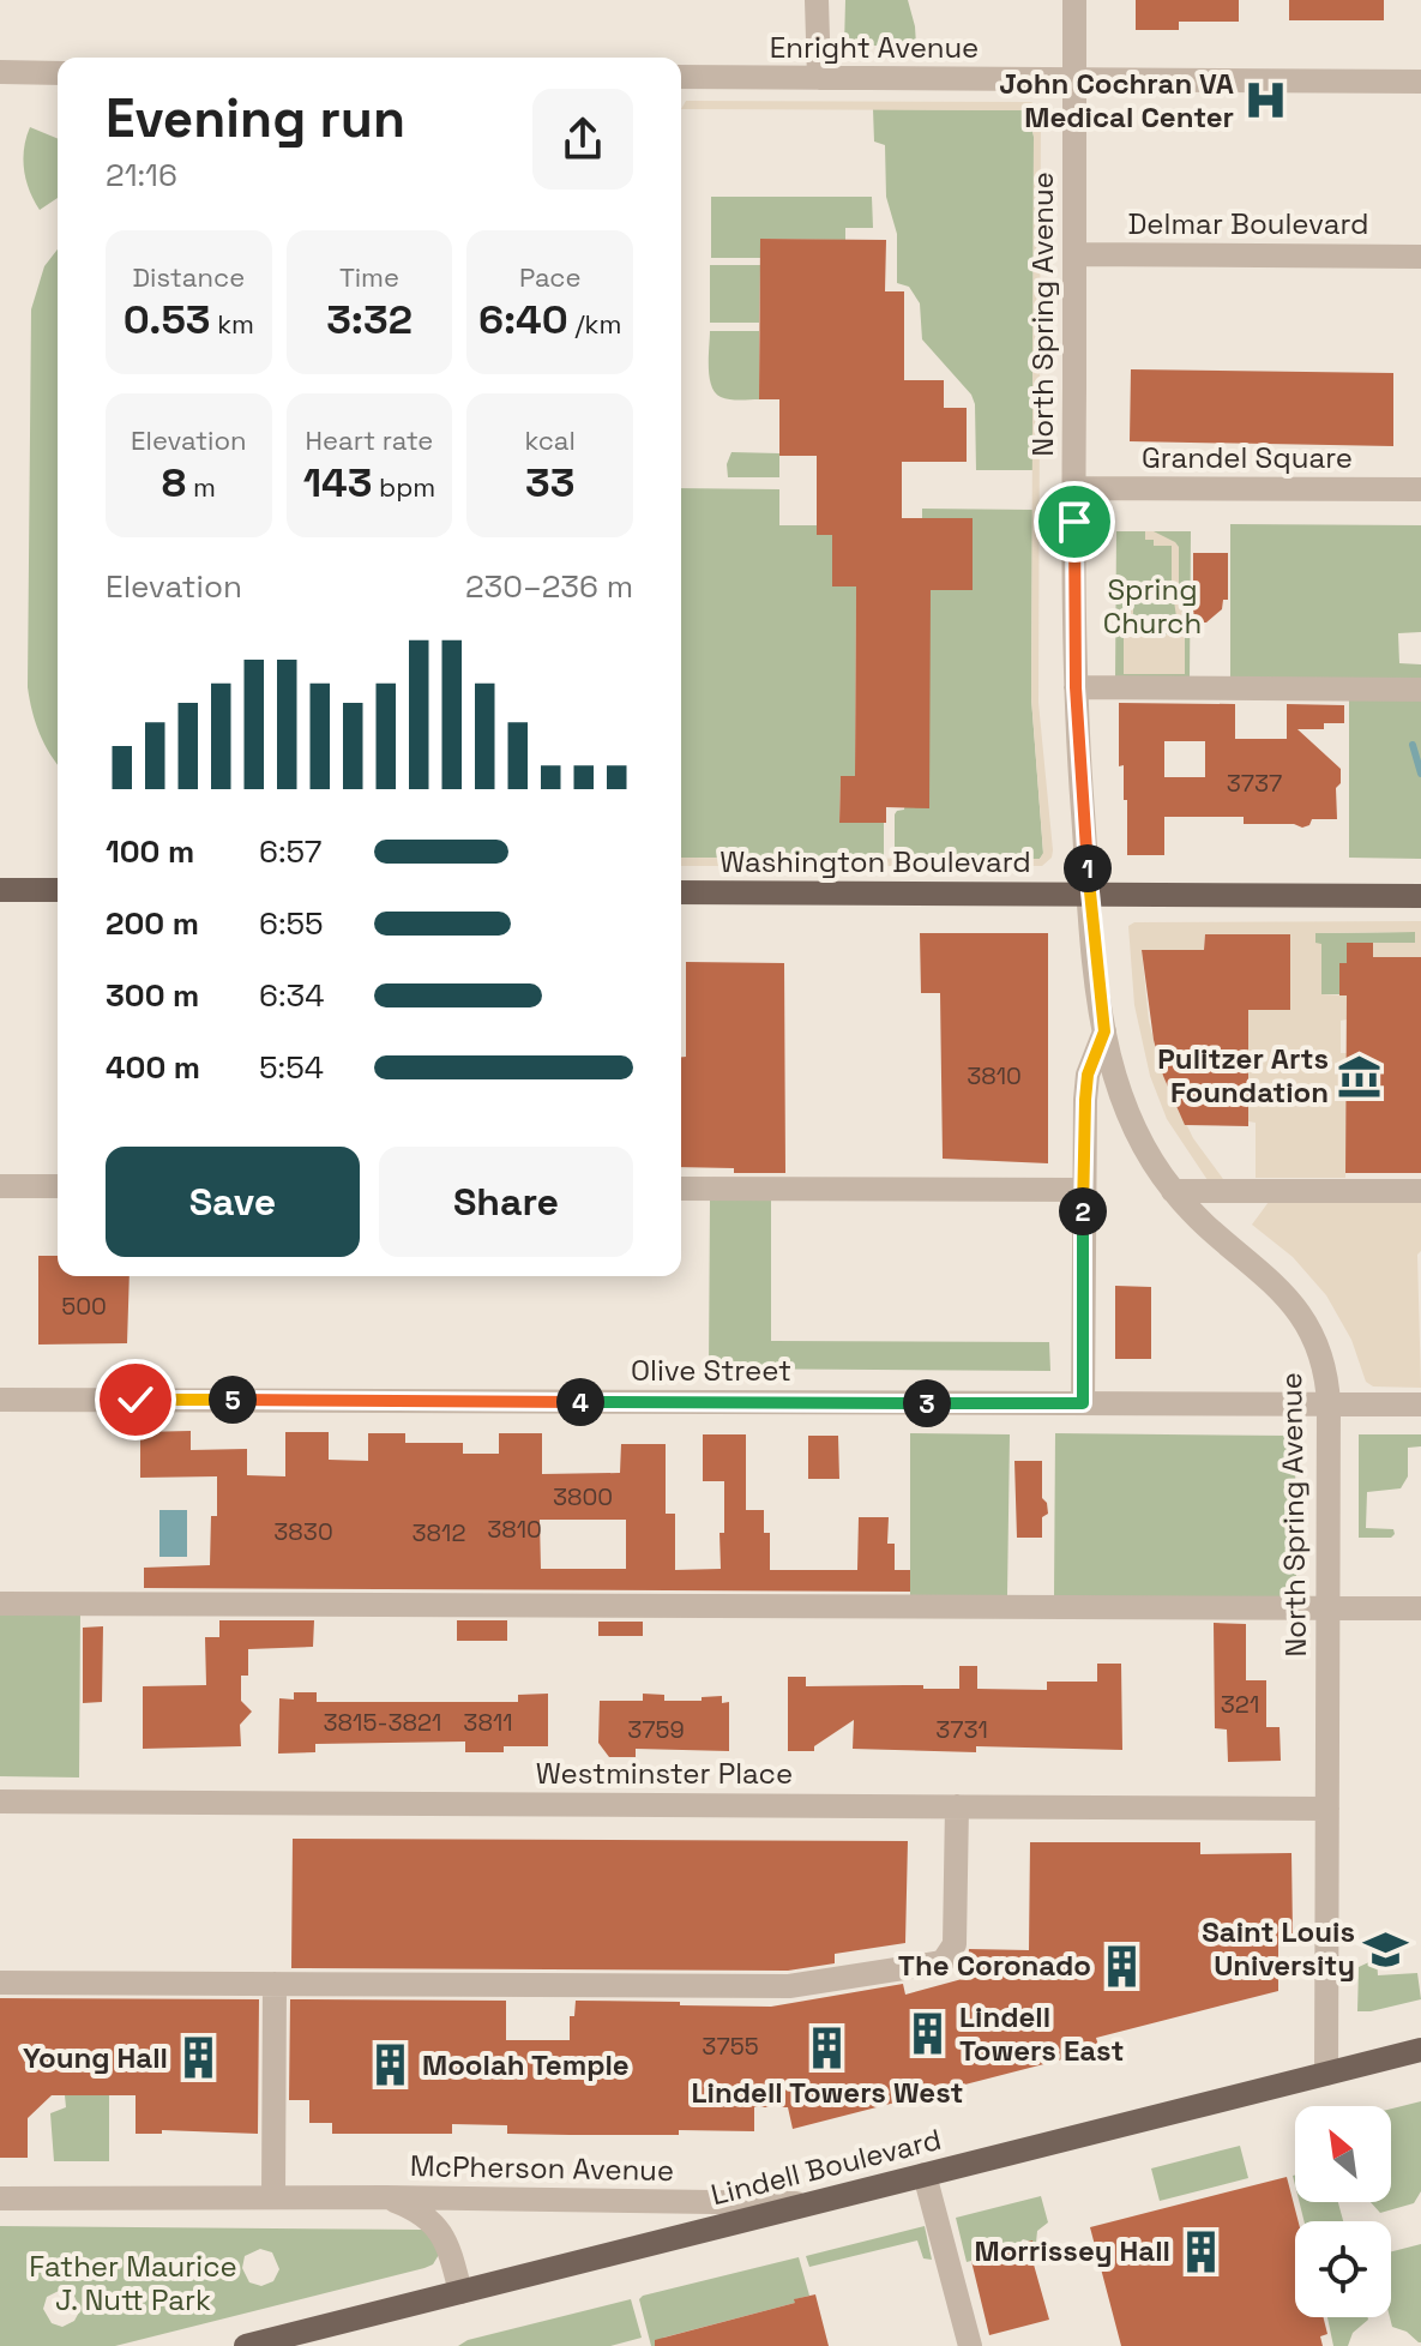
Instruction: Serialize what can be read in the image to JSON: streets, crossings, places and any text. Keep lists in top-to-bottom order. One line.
{"streets":{"main road":["Washington Boulevard","Lindell Boulevard"],"street":["Enright Avenue","Delmar Boulevard","North Spring Avenue","Grandel Square","Olive Street","Westminster Place","McPherson Avenue"]},"crossings":[["Enright Avenue","North Spring Avenue"],["Delmar Boulevard","North Spring Avenue"],["North Spring Avenue","Grandel Square"],["North Spring Avenue","Washington Boulevard"],["North Spring Avenue","Olive Street"],["North Spring Avenue","Westminster Place"],["North Spring Avenue","Lindell Boulevard"],["Lindell Boulevard","McPherson Avenue"]],"parks":["Spring Church","Father Maurice J. Nutt Park"],"places":{"hospital":["John Cochran VA Medical Center"],"museum":["Pulitzer Arts Foundation"],"school or university":["Saint Louis University"],"building":["The Coronado","Lindell Towers East","Lindell Towers West","Young Hall","Moolah Temple","Morrissey Hall"]},"house_numbers":["3737","3810","500","3800","3810","3830","3812","321","3815-3821","3811","3759","3731","3755"],"north":"top left","page":{"heading":["Evening run","21:16"],"stats":[["Distance","0.53 km"],["Time","3:32"],["Pace","6:40 /km"],["Elevation","8 m"],["Heart rate","143 bpm"],["kcal","33"]],"chart":["Elevation","230–236 m"],"list":[{"name":"100 m","note":"6:57"},{"name":"200 m","note":"6:55"},{"name":"300 m","note":"6:34"},{"name":"400 m","note":"5:54"}],"pins":["1","2","5","4","3"],"buttons":["Save","Share"]}}
